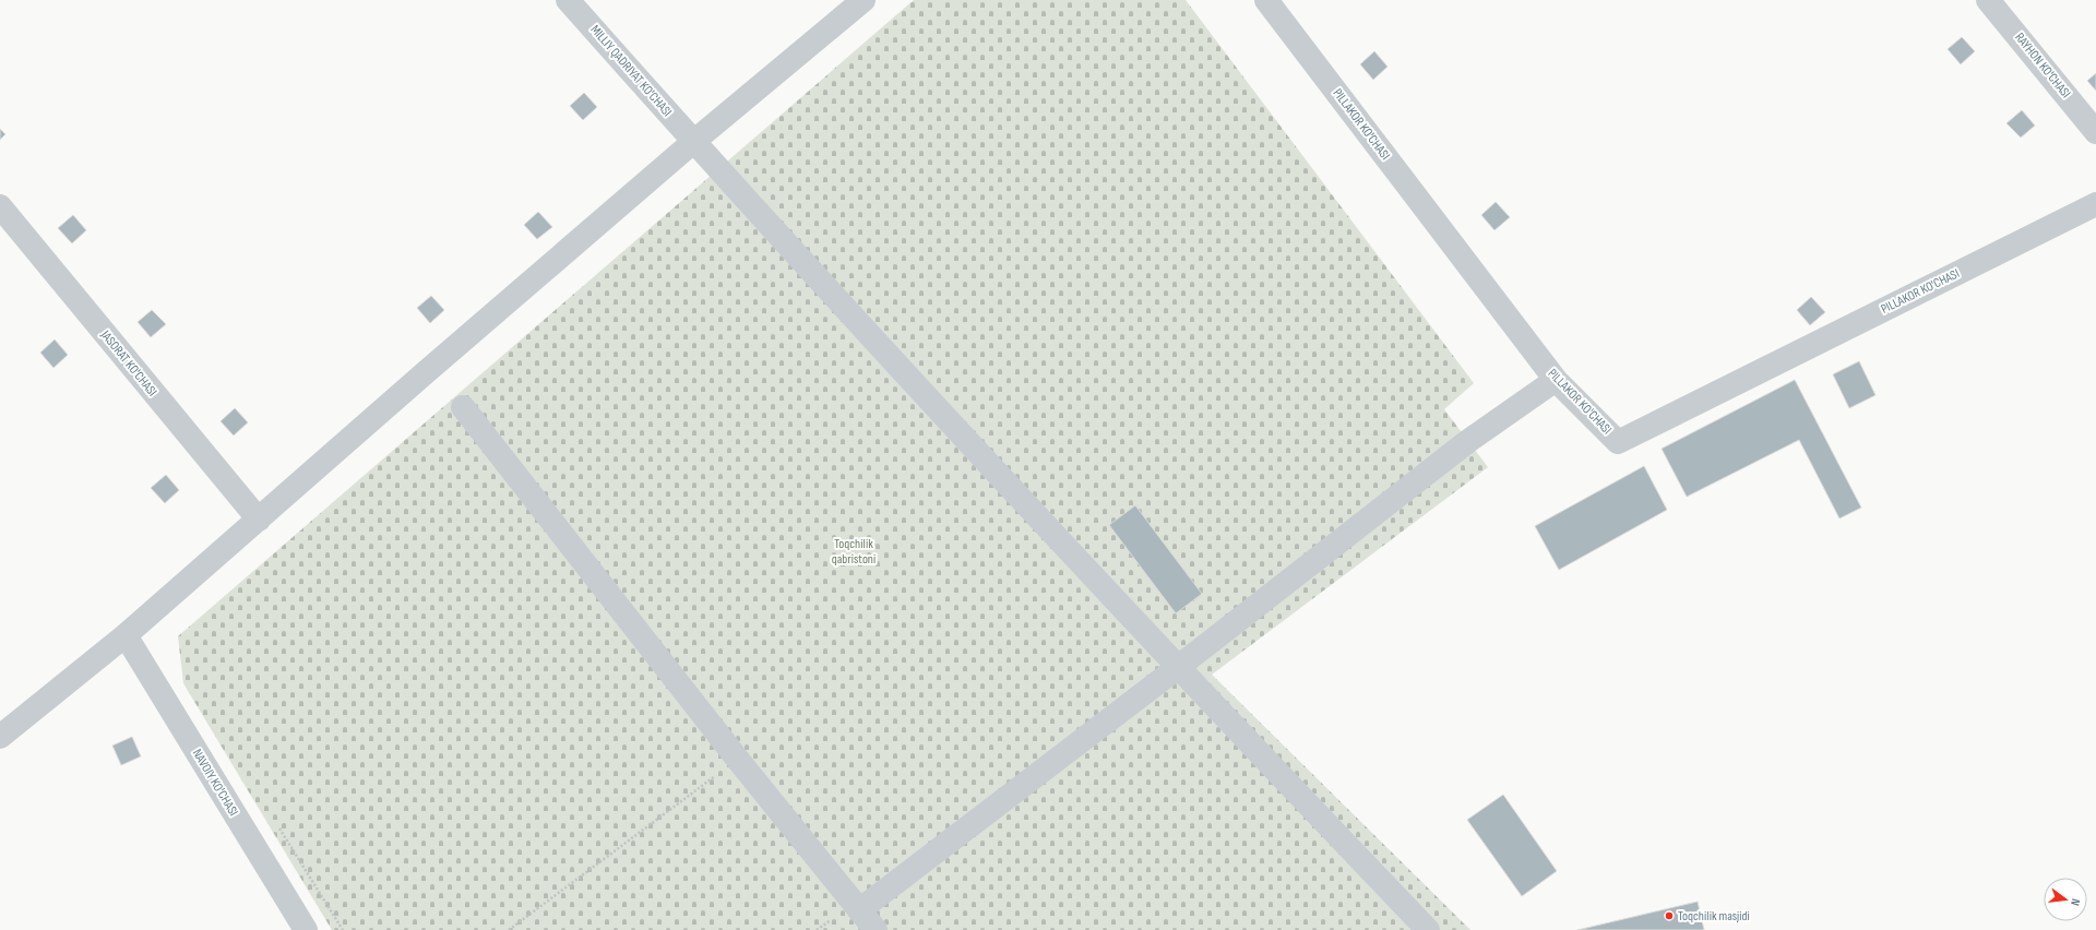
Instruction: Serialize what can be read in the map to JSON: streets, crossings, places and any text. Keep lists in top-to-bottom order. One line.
{"streets":{"street":["RAYHON KO'CHASI","MILLIY QADRIYAT KO'CHASI","PILLAKOR KO'CHASI","JASORAT KO'CHASI","NAVOIY KO'CHASI"]},"parks":["Toqchilik qabristoni"],"places":["Toqchilik masjidi"],"north":"right"}
